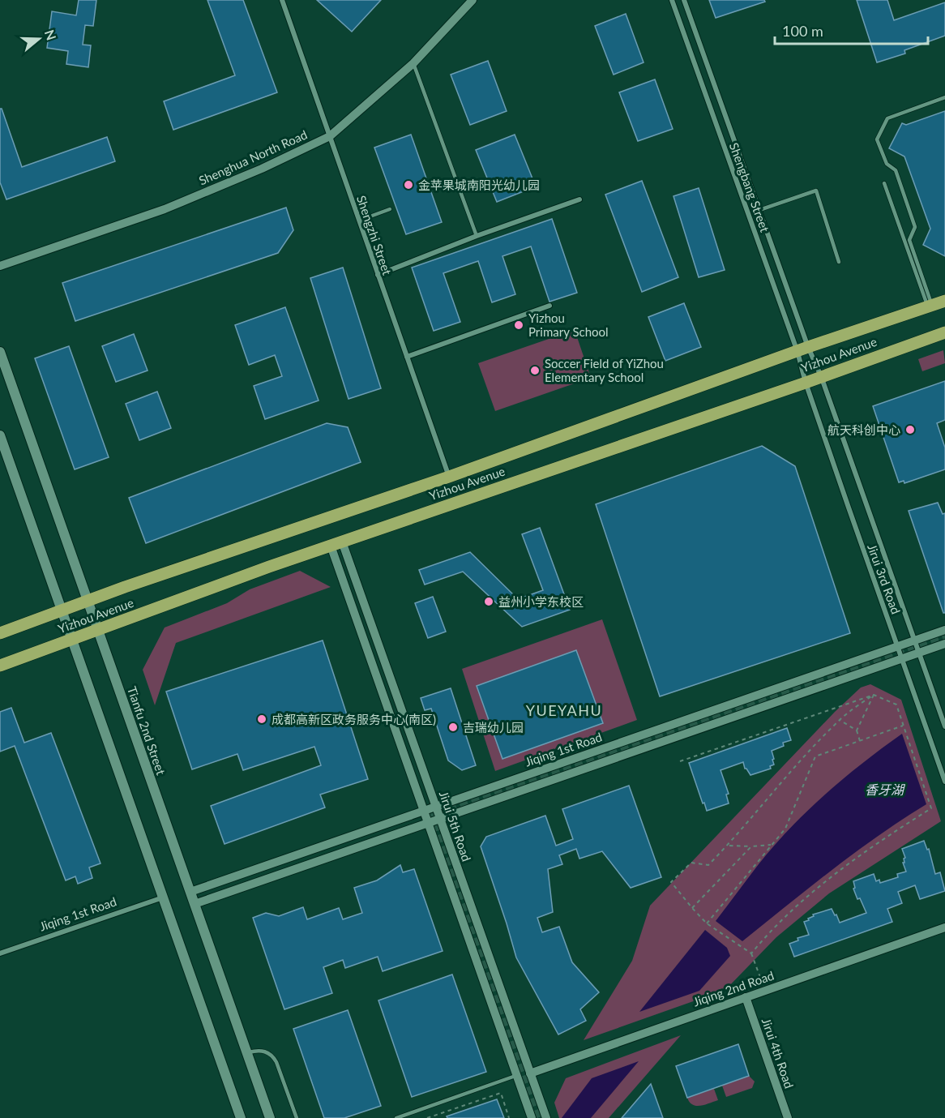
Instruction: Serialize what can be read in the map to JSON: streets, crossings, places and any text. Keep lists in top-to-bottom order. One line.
{"streets":{"main road":["Yizhou Avenue","Tianfu 2nd Street"],"street":["Shenghua North Road","Shengbang Street","Shengzhi Street","Jirui 3rd Road","Jiqing 1st Road","Jirui 5th Road","Jiqing 2nd Road","Jirui 4th Road"]},"crossings":[["Shenghua North Road","Shengzhi Street"],["Shengbang Street","Yizhou Avenue"],["Shengbang Street","Jirui 3rd Road"],["Shengzhi Street","Yizhou Avenue"],["Yizhou Avenue","Jirui 3rd Road"],["Yizhou Avenue","Tianfu 2nd Street"],["Yizhou Avenue","Jirui 5th Road"],["Jirui 3rd Road","Jiqing 1st Road"],["Tianfu 2nd Street","Jiqing 1st Road"],["Jiqing 1st Road","Jirui 5th Road"],["Jirui 5th Road","Jiqing 2nd Road"],["Jiqing 2nd Road","Jirui 4th Road"]],"districts":["YUEYAHU"],"water":["香牙湖"],"places":["金苹果城南阳光幼儿园","Yizhou Primary School","Soccer Field of YiZhou Elementary School","航天科创中心","益州小学东校区","成都高新区政务服务中心(南区)","吉瑞幼儿园"],"scale_bar":"100 m","north":"right"}
